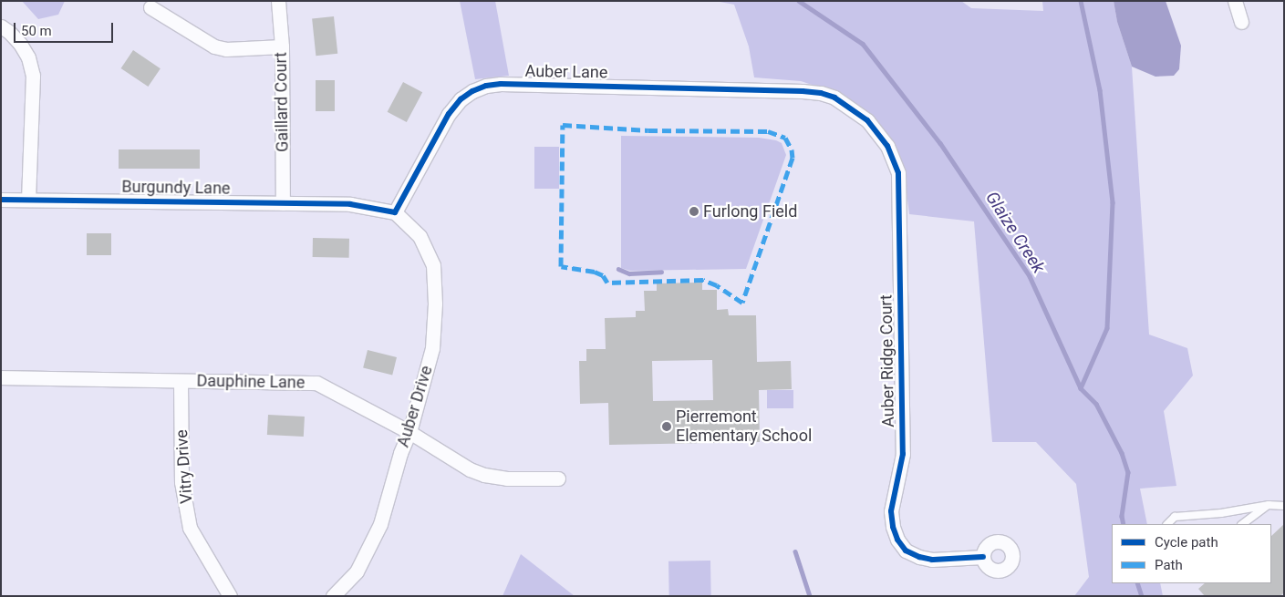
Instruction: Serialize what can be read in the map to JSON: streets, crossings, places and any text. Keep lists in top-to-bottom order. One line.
{"streets":{"street":["Auber Lane","Gaillard Court","Burgundy Lane","Auber Ridge Court","Dauphine Lane","Auber Drive","Vitry Drive"]},"crossings":[["Auber Lane","Burgundy Lane"],["Auber Lane","Auber Ridge Court"],["Auber Lane","Auber Drive"],["Gaillard Court","Burgundy Lane"],["Burgundy Lane","Auber Drive"],["Dauphine Lane","Auber Drive"],["Dauphine Lane","Vitry Drive"]],"water":["Glaize Creek"],"places":["Furlong Field","Pierremont Elementary School"],"legend":["Cycle path","Path"],"scale_bar":"50 m"}
